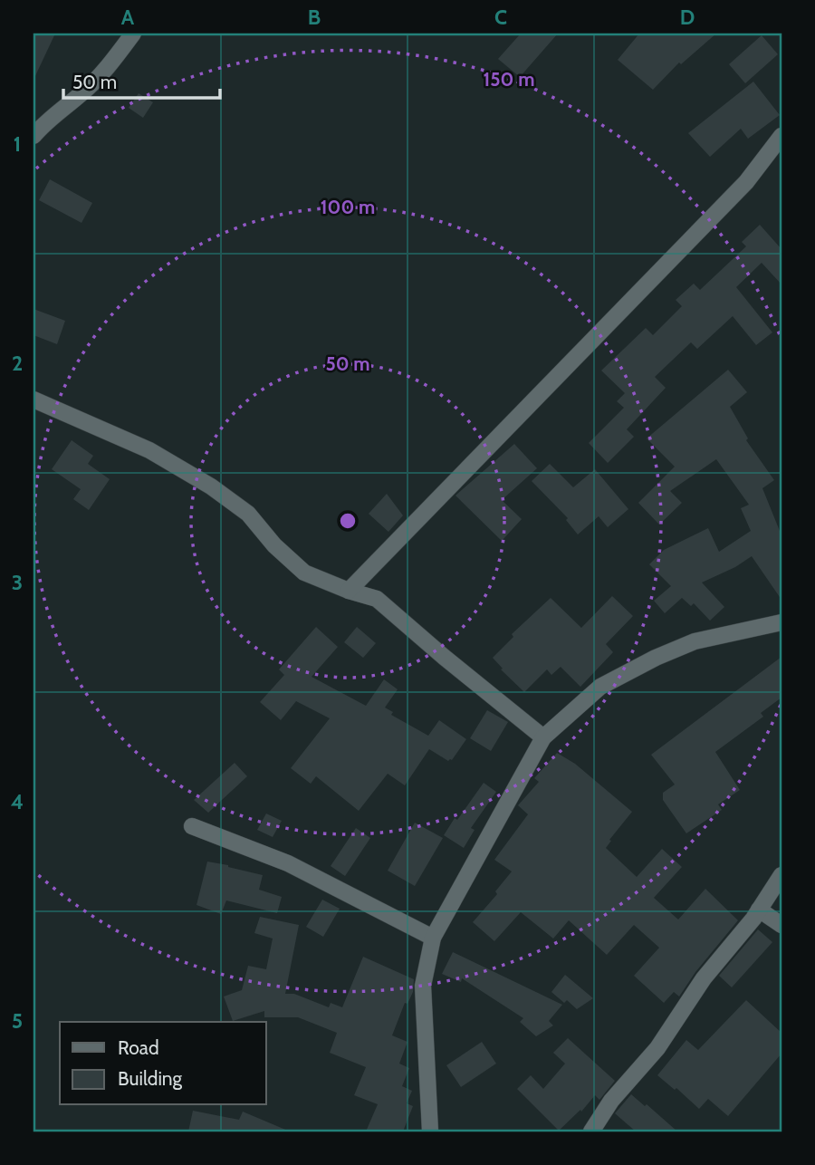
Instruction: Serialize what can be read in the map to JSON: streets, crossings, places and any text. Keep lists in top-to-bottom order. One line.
{"legend":["Road","Building"],"scale_bar":"50 m","grid":{"columns":["A","B","C","D"],"rows":["1","2","3","4","5"]},"rings":["150 m","100 m","50 m"]}
